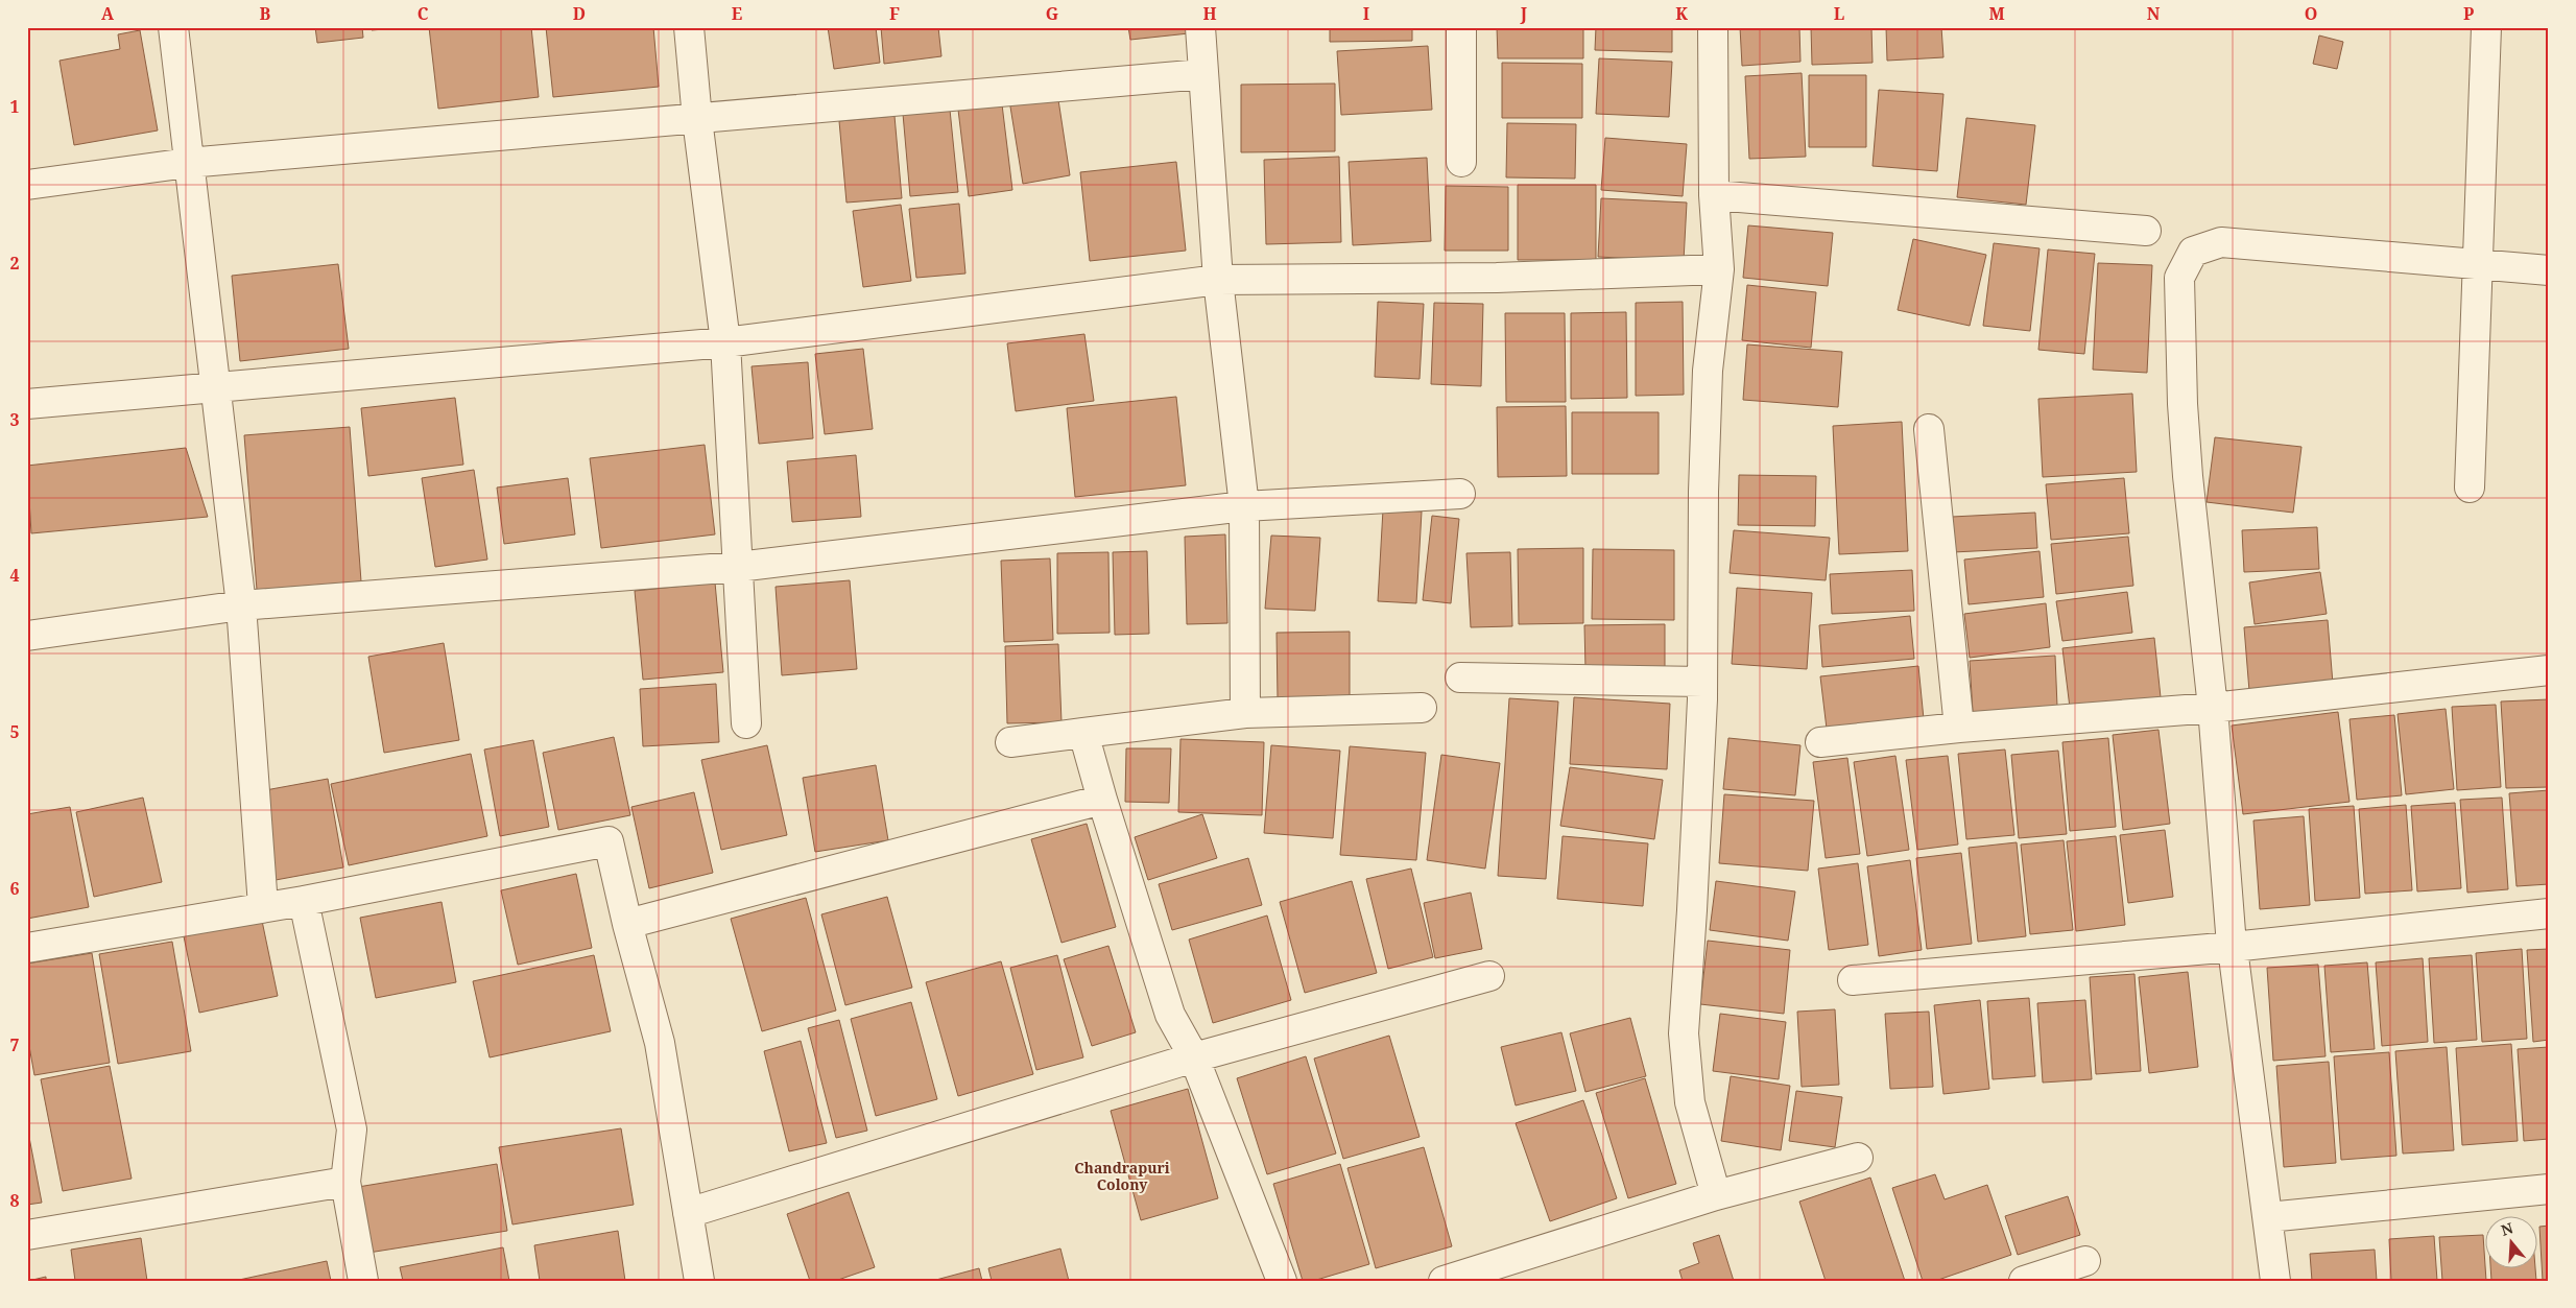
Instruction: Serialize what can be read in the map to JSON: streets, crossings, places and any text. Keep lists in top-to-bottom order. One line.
{"districts":["Chandrapuri Colony"],"north":"top","grid":{"columns":["A","B","C","D","E","F","G","H","I","J","K","L","M","N","O","P"],"rows":["1","2","3","4","5","6","7","8"]}}
